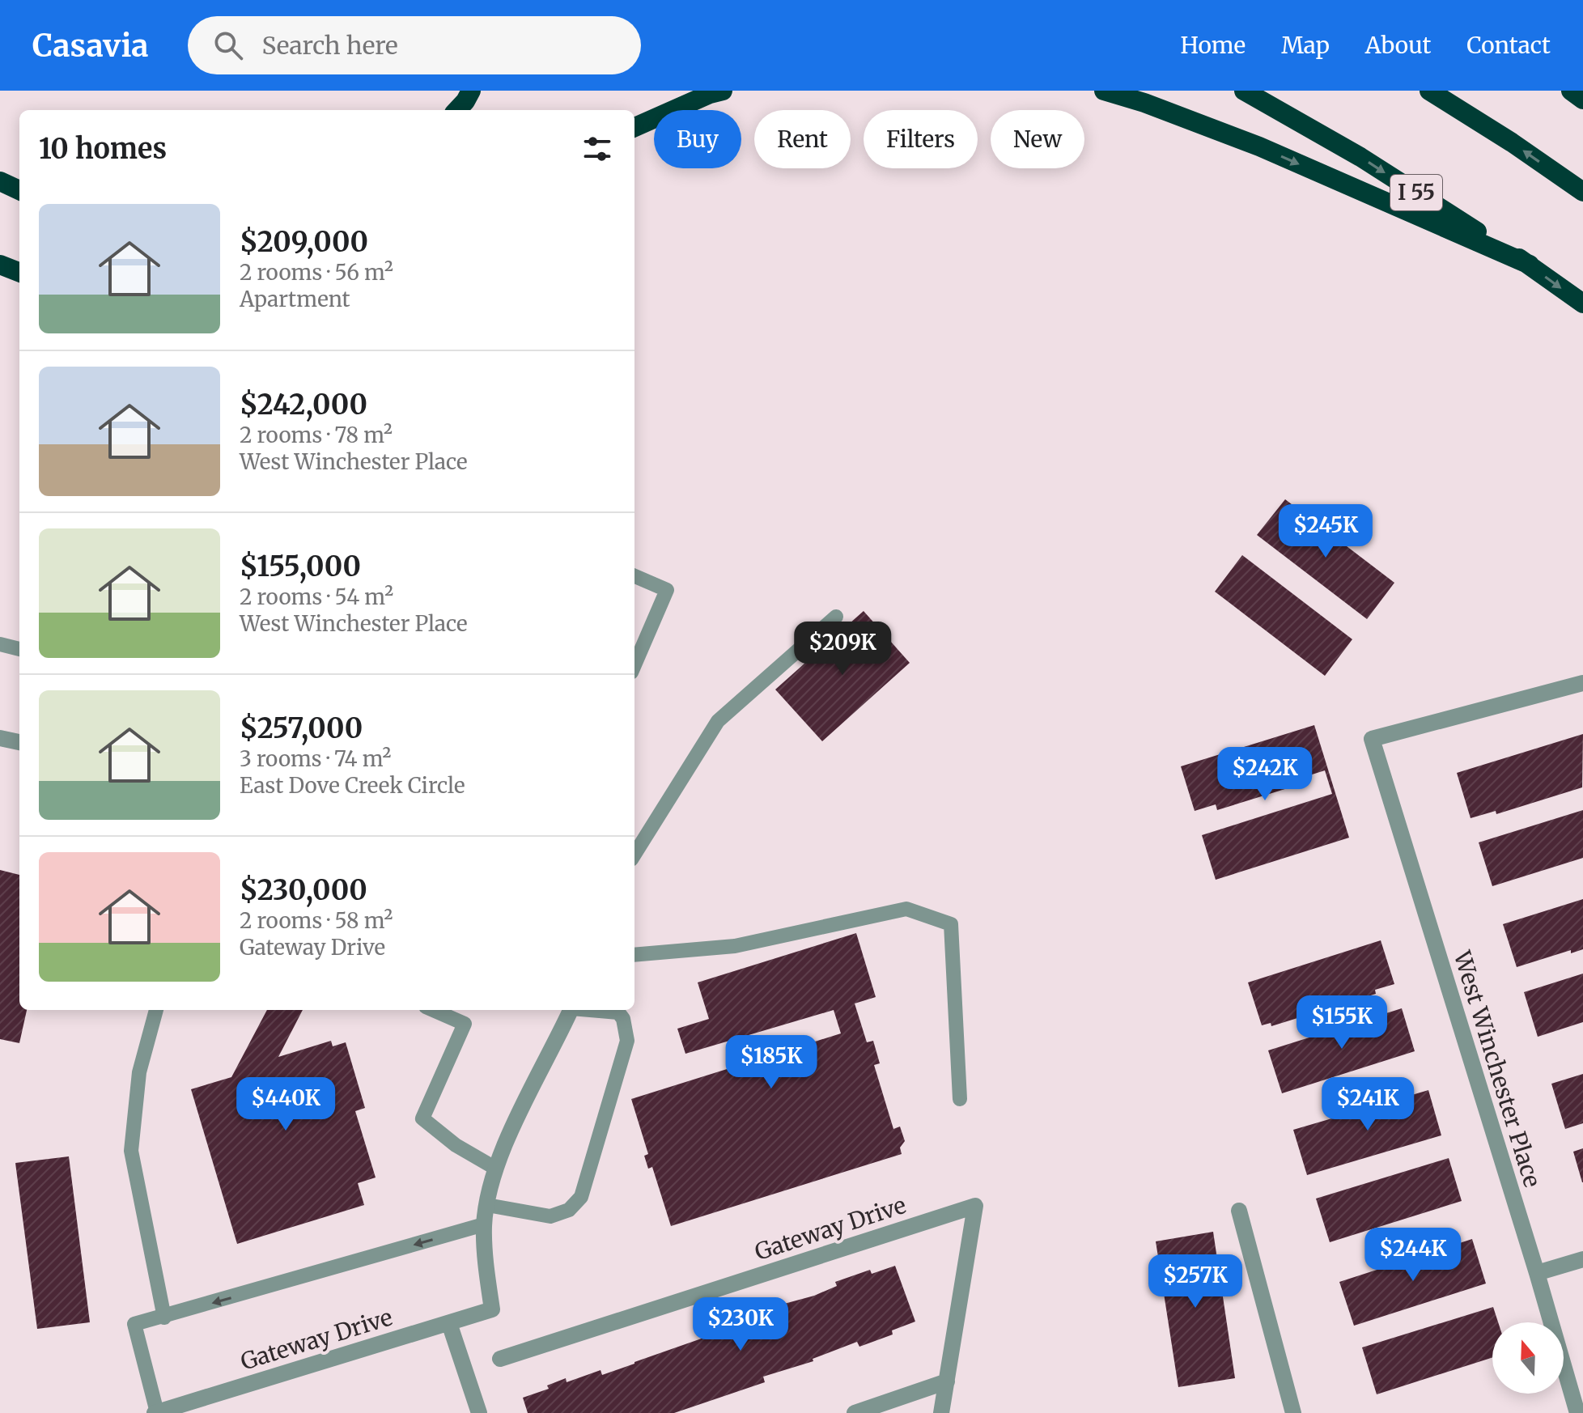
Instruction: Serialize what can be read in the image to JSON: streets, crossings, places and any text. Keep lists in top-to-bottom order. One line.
{"streets":{"highway":["I 55"],"street":["West Winchester Place","Gateway Drive"]},"north":"top","page":{"header":"Casavia","search":"Search here","nav":["Home","Map","About","Contact"],"chip":["Buy","Rent","Filters","New"],"heading":"10 homes","list":[{"name":"$209,000","note":"2 rooms · 56 m² · Apartment"},{"name":"$242,000","note":"2 rooms · 78 m² · West Winchester Place"},{"name":"$155,000","note":"2 rooms · 54 m² · West Winchester Place"},{"name":"$257,000","note":"3 rooms · 74 m² · East Dove Creek Circle"},{"name":"$230,000","note":"2 rooms · 58 m² · Gateway Drive"}],"price":["$245K","$209K","$242K","$155K","$185K","$440K","$241K","$244K","$257K","$230K"]}}
